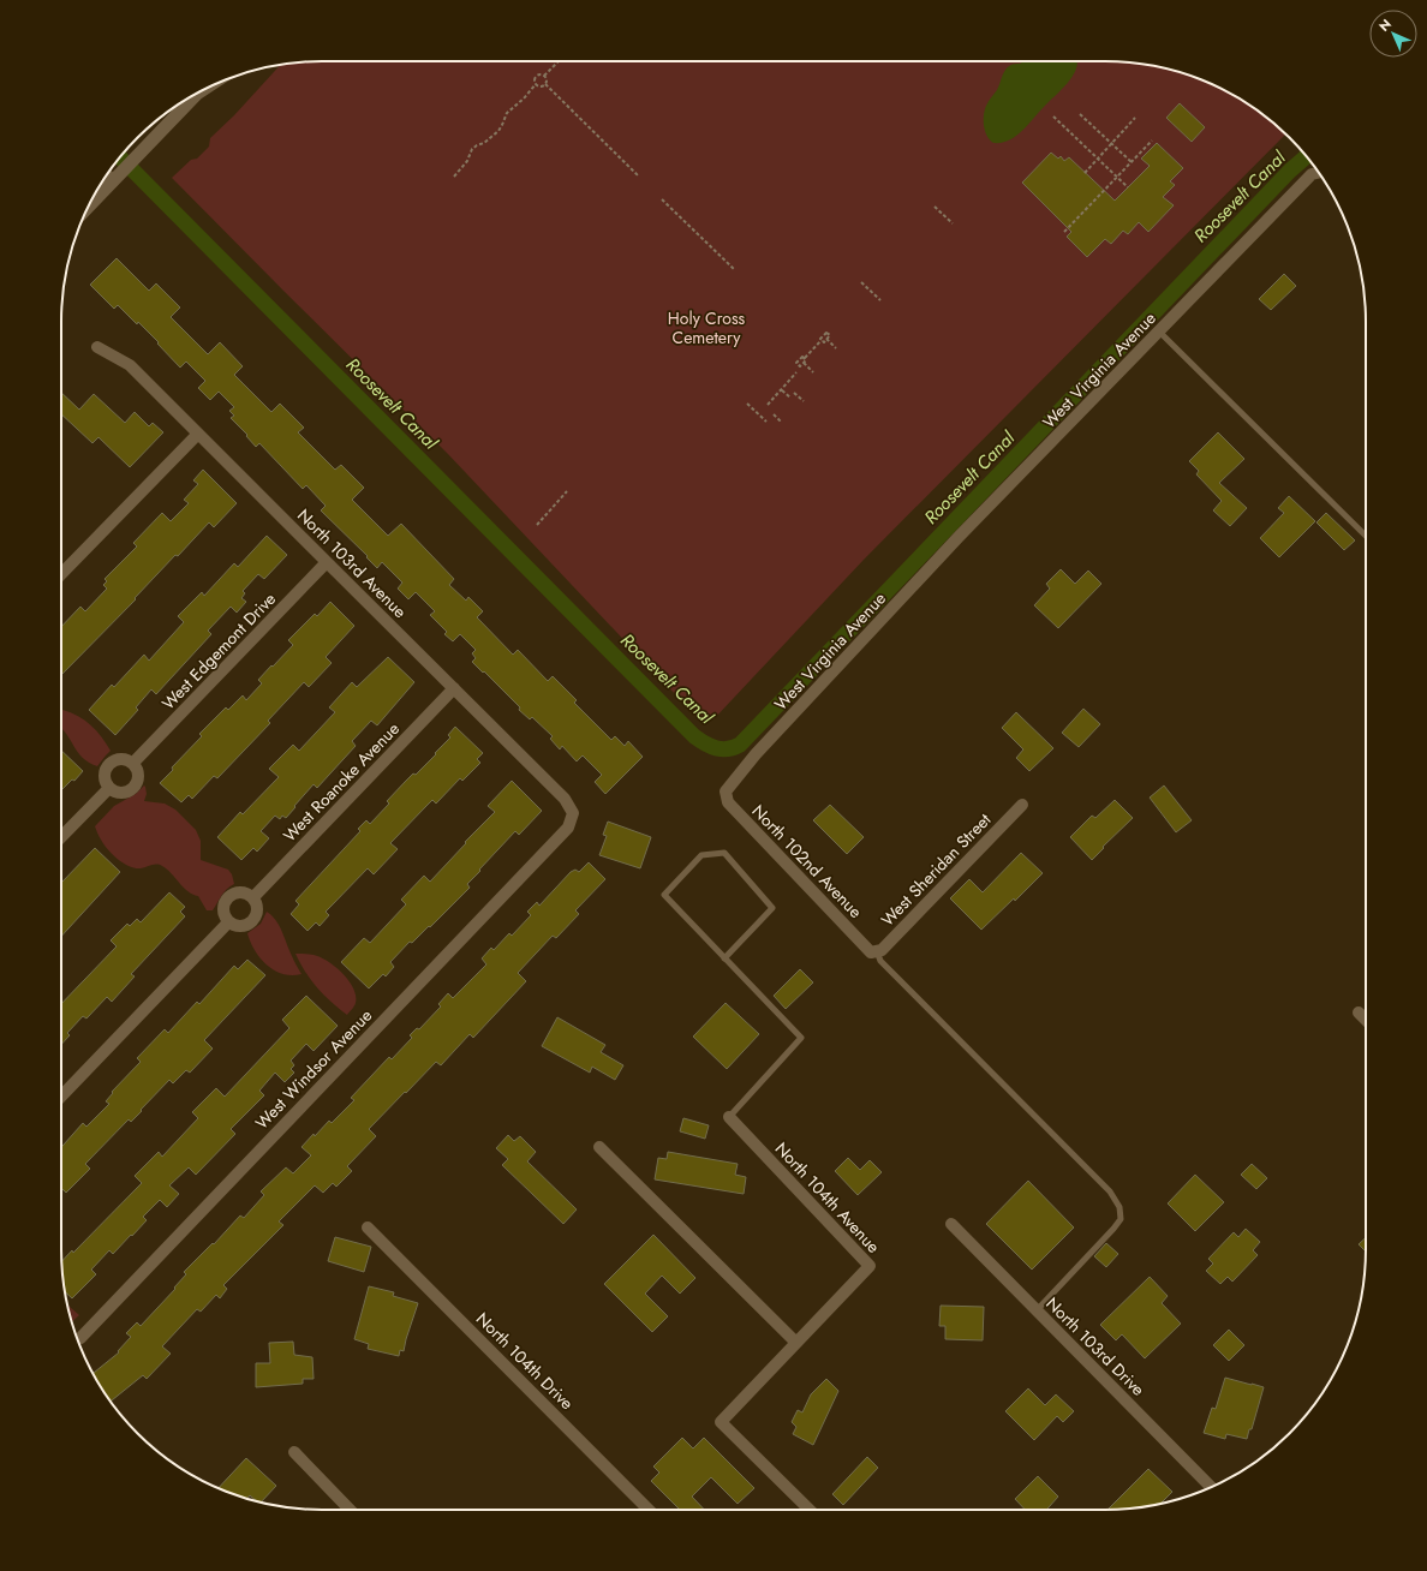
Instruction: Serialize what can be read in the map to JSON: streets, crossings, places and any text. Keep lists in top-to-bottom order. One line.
{"streets":{"street":["West Virginia Avenue","North 103rd Avenue","West Edgemont Drive","West Roanoke Avenue","North 102nd Avenue","West Sheridan Street","West Windsor Avenue","North 104th Avenue","North 103rd Drive","North 104th Drive"]},"crossings":[["West Virginia Avenue","North 102nd Avenue"],["North 103rd Avenue","West Edgemont Drive"],["North 103rd Avenue","West Roanoke Avenue"],["North 103rd Avenue","West Windsor Avenue"],["North 102nd Avenue","West Sheridan Street"]],"water":["Roosevelt Canal"],"parks":["Holy Cross Cemetery"],"north":"top left"}
